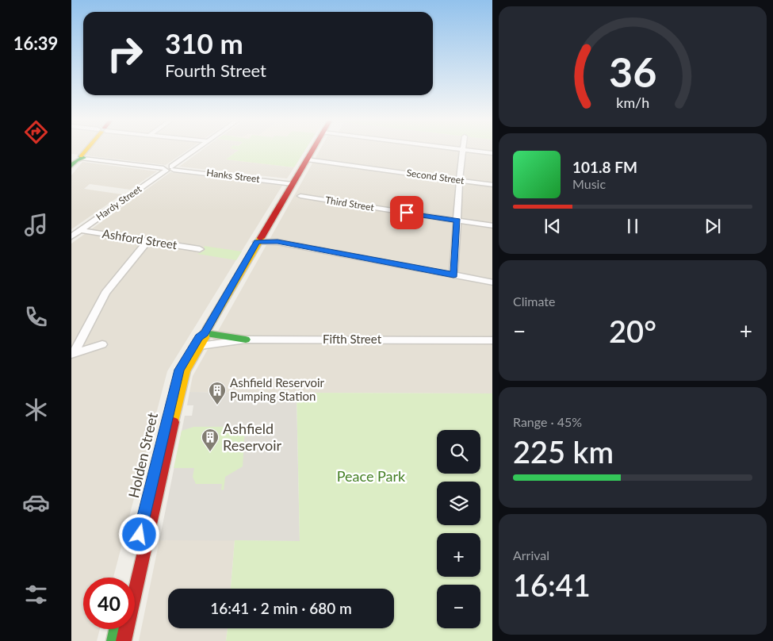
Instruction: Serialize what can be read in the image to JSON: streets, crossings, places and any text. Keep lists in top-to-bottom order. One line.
{"streets":{"street":["Hanks Street","Second Street","Hardy Street","Third Street","Ashford Street","Fifth Street","Holden Street"]},"crossings":[["Hanks Street","Holden Street"],["Second Street","Holden Street"],["Hardy Street","Ashford Street"],["Fifth Street","Holden Street"]],"parks":["Peace Park"],"places":{"building":["Ashfield Reservoir Pumping Station","Ashfield Reservoir"]},"page":{"tabs":"16:39","turn":["310 m","Fourth Street"],"song":["101.8 FM","Music"],"tile":["Climate",["Range · 45%","225 km"],["Arrival","16:41"]],"heat":["−","20°","+"],"map_buttons":["+","−"],"limit":"40","trip":"16:41 · 2 min · 680 m","gauge":["36","km/h"]}}
